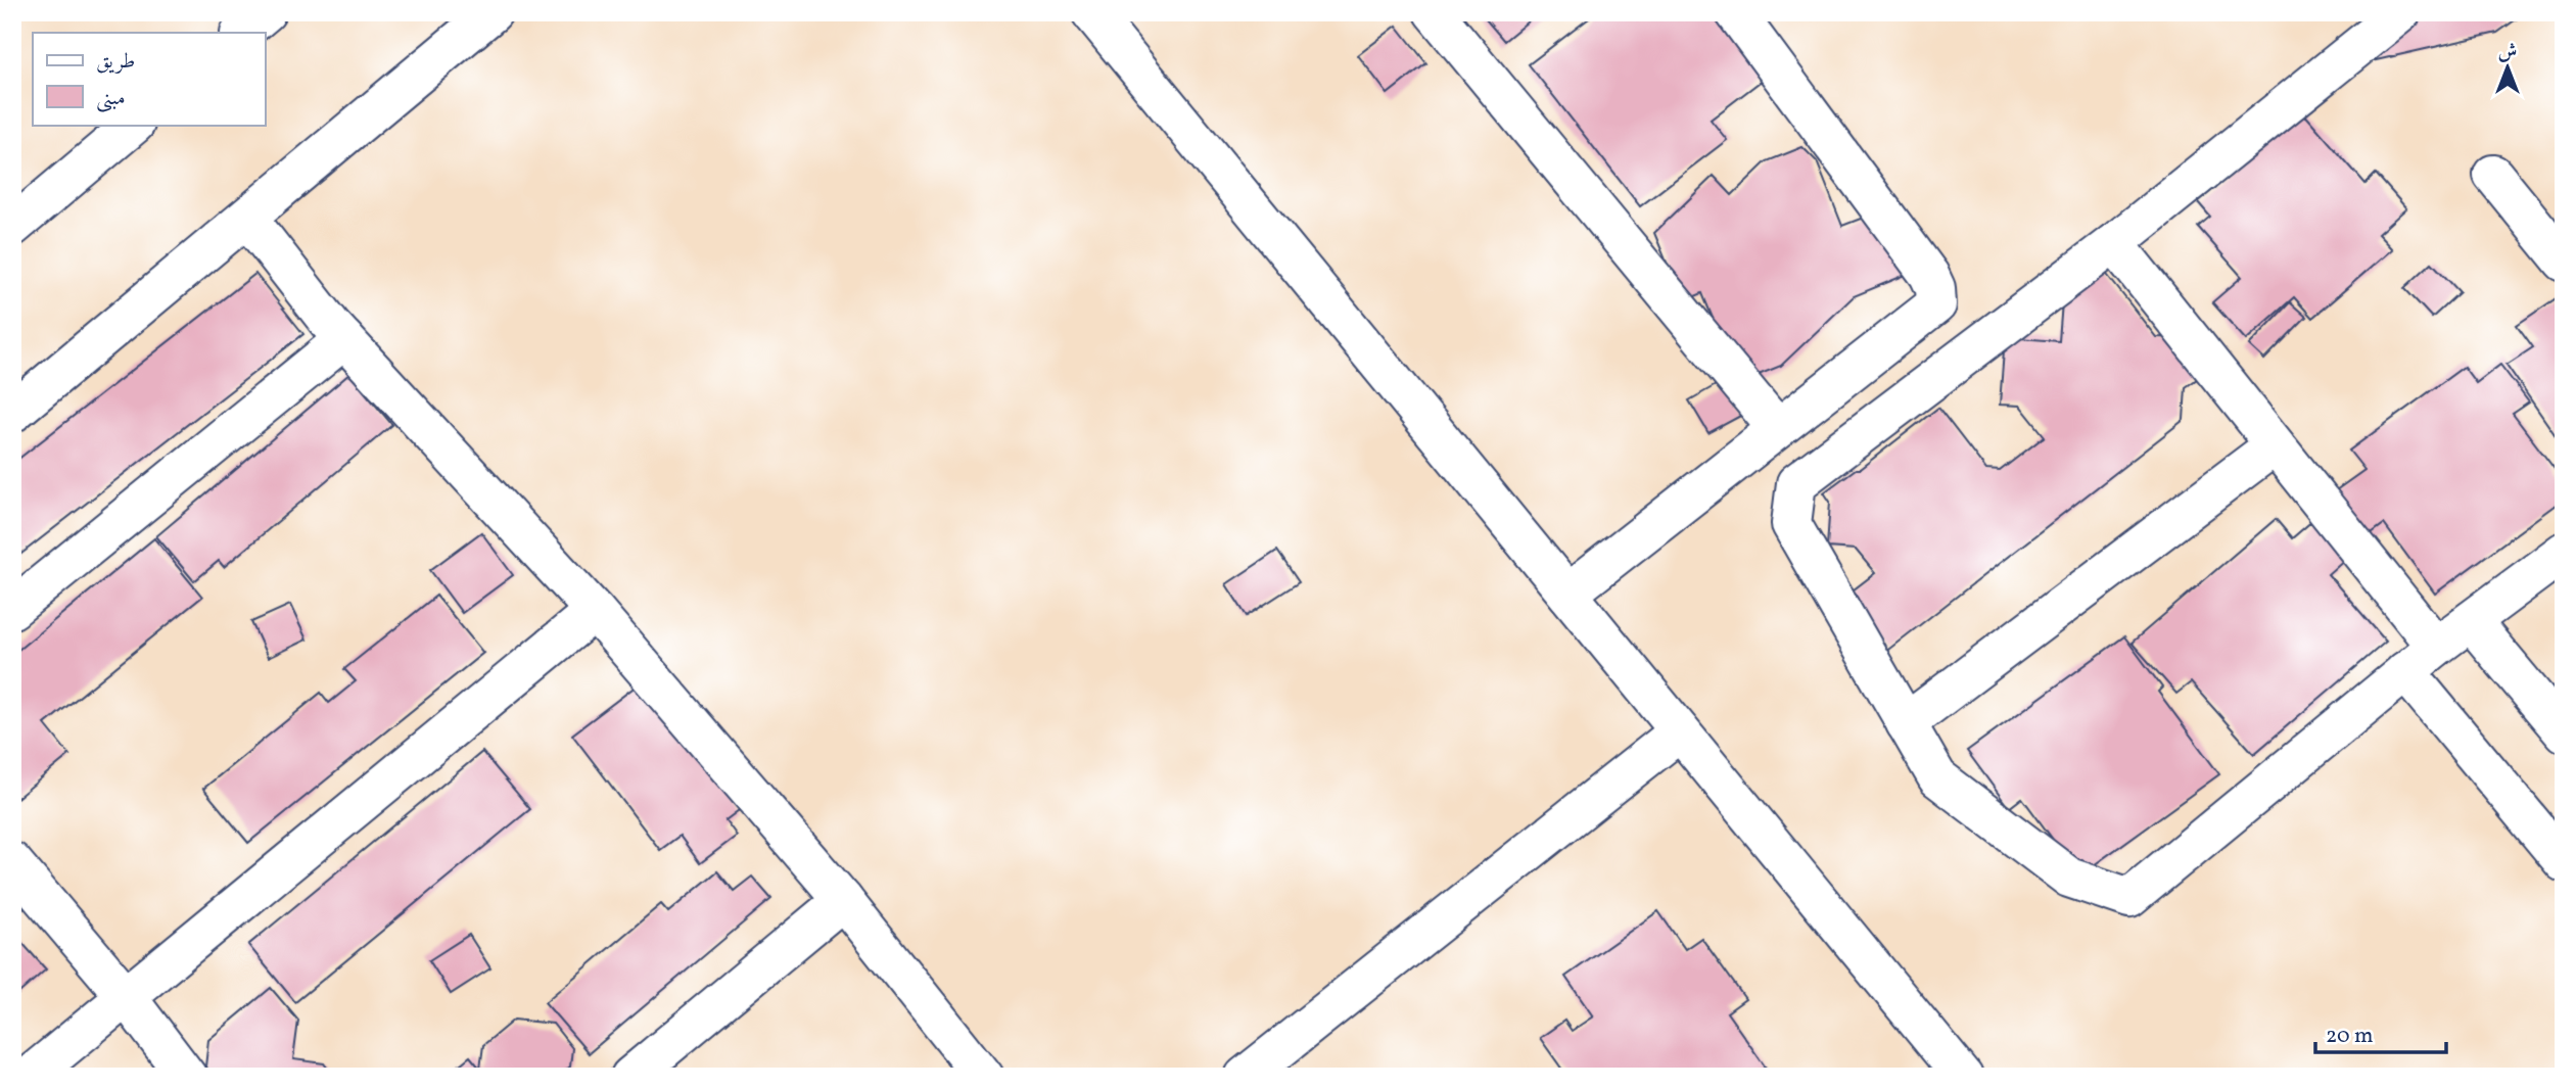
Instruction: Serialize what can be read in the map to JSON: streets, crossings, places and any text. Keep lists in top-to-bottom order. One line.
{"legend":["طريق","مبنى"],"scale_bar":"20 m","north":"top"}
